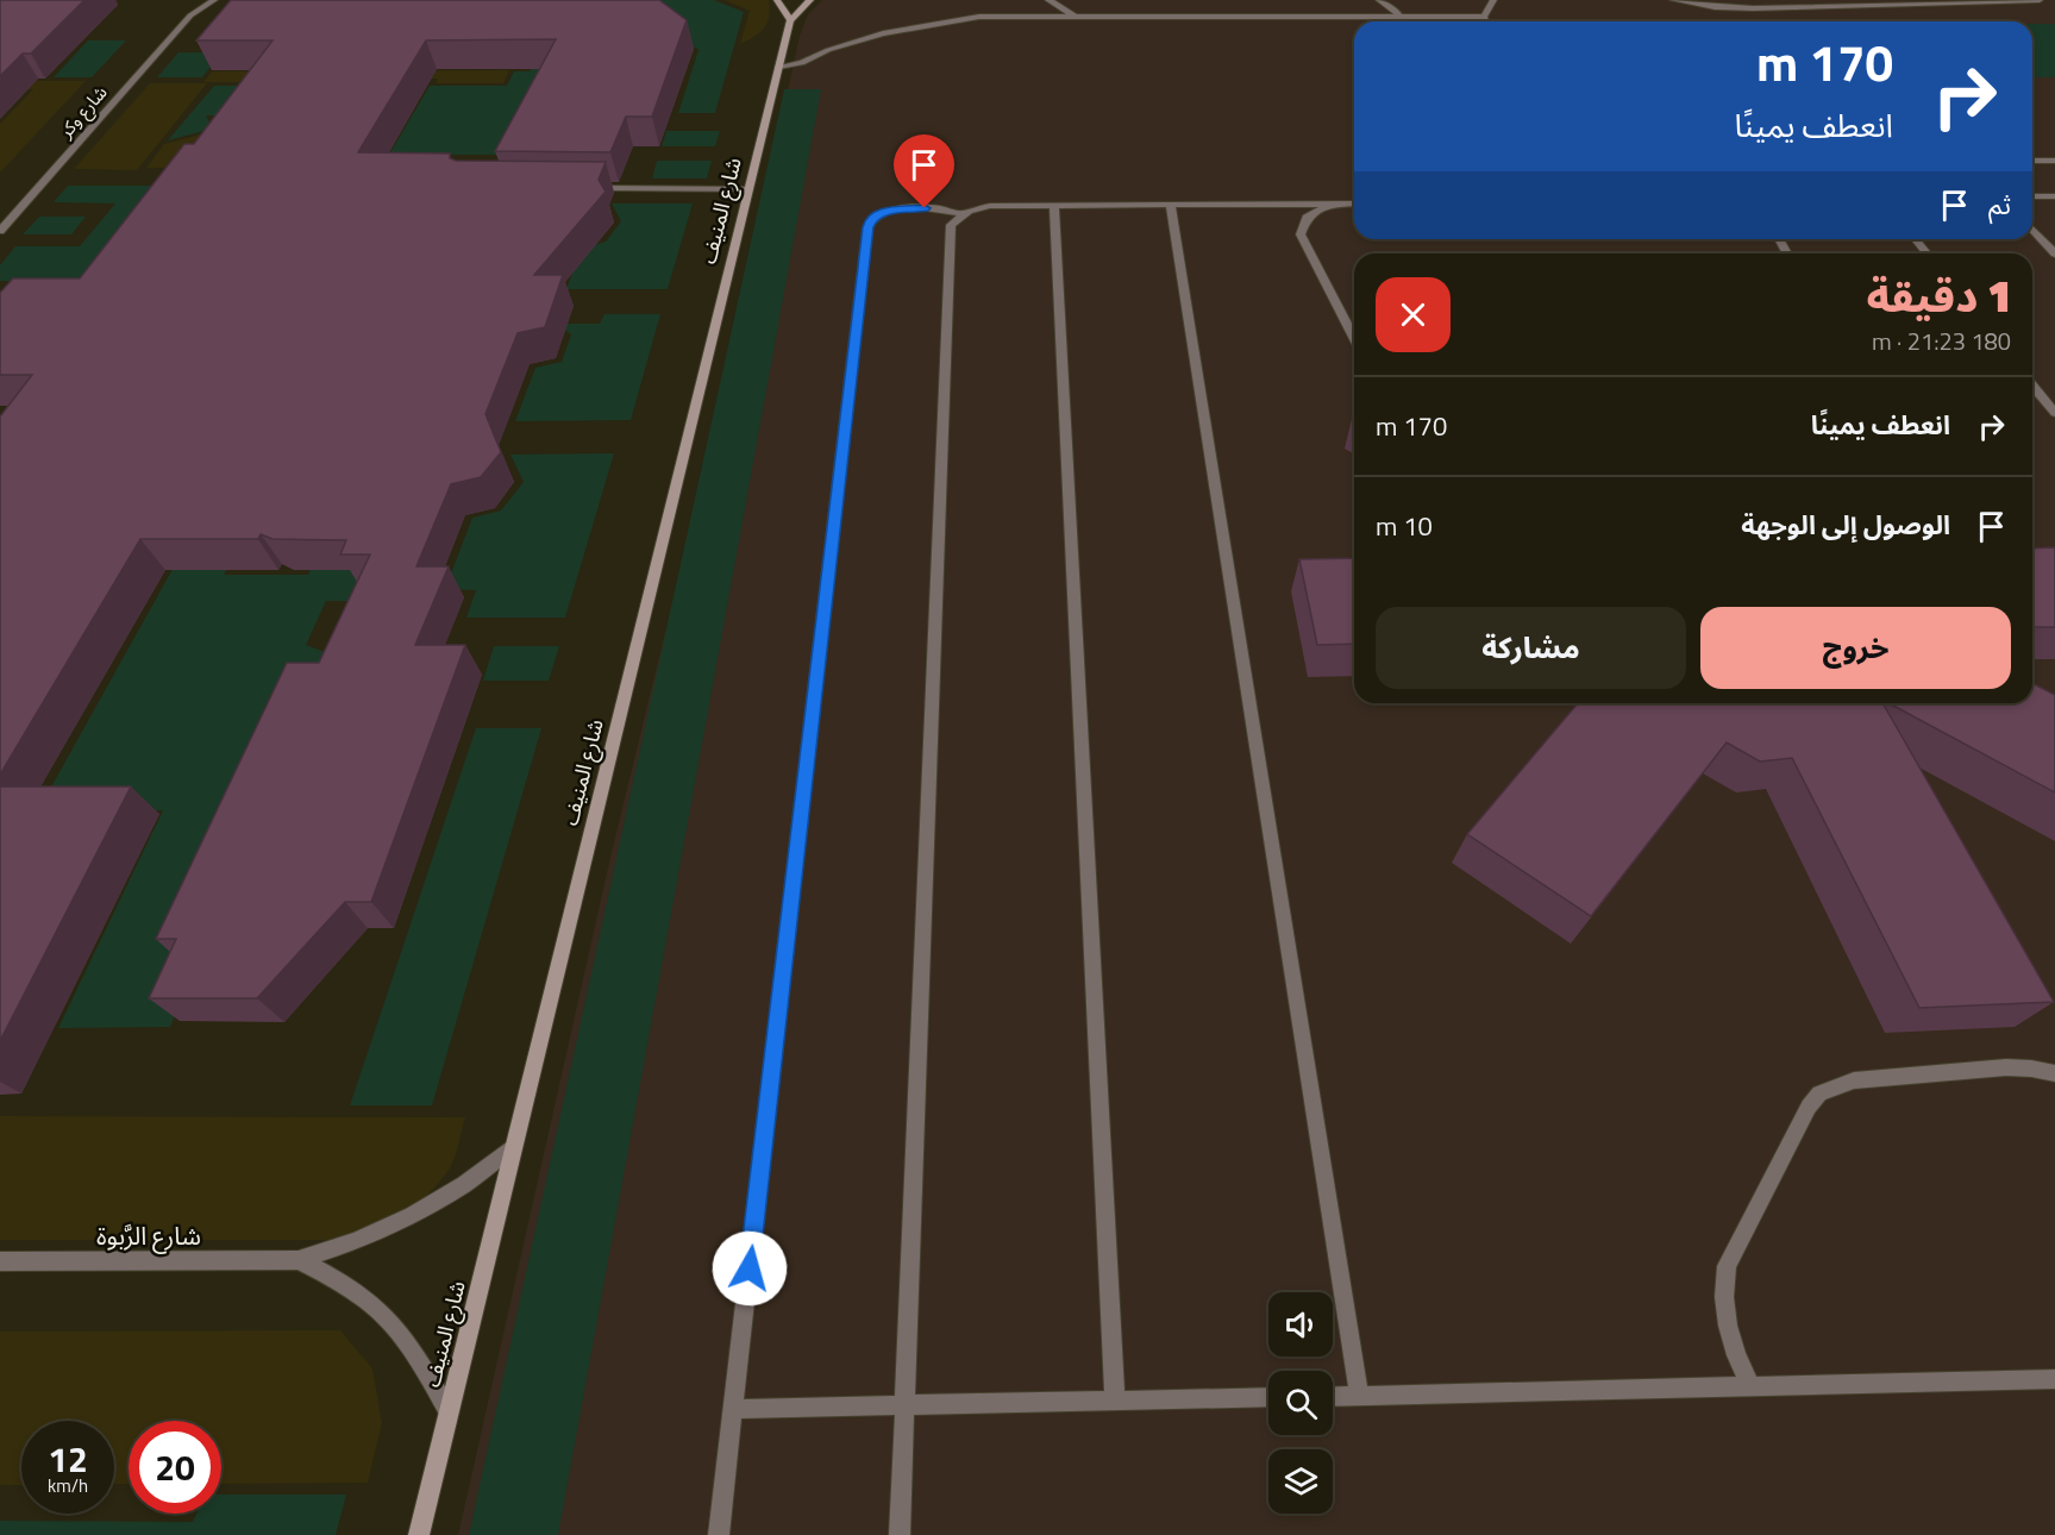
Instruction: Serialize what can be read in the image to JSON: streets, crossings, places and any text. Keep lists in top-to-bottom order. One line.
{"streets":{"street":["شارع وكر","شارع المنيف","شارع الرَّبوة"]},"crossings":[["شارع المنيف","شارع الرَّبوة"]],"page":{"turn":["170 m","انعطف يمينًا"],"then":"ثم","heading":["1 دقيقة","180 m · 21:23"],"list":[{"name":"انعطف يمينًا","value":"170 m"},{"name":"الوصول إلى الوجهة","value":"10 m"}],"buttons":["خروج","مشاركة"],"speed":"12 km/h","limit":"20"}}
